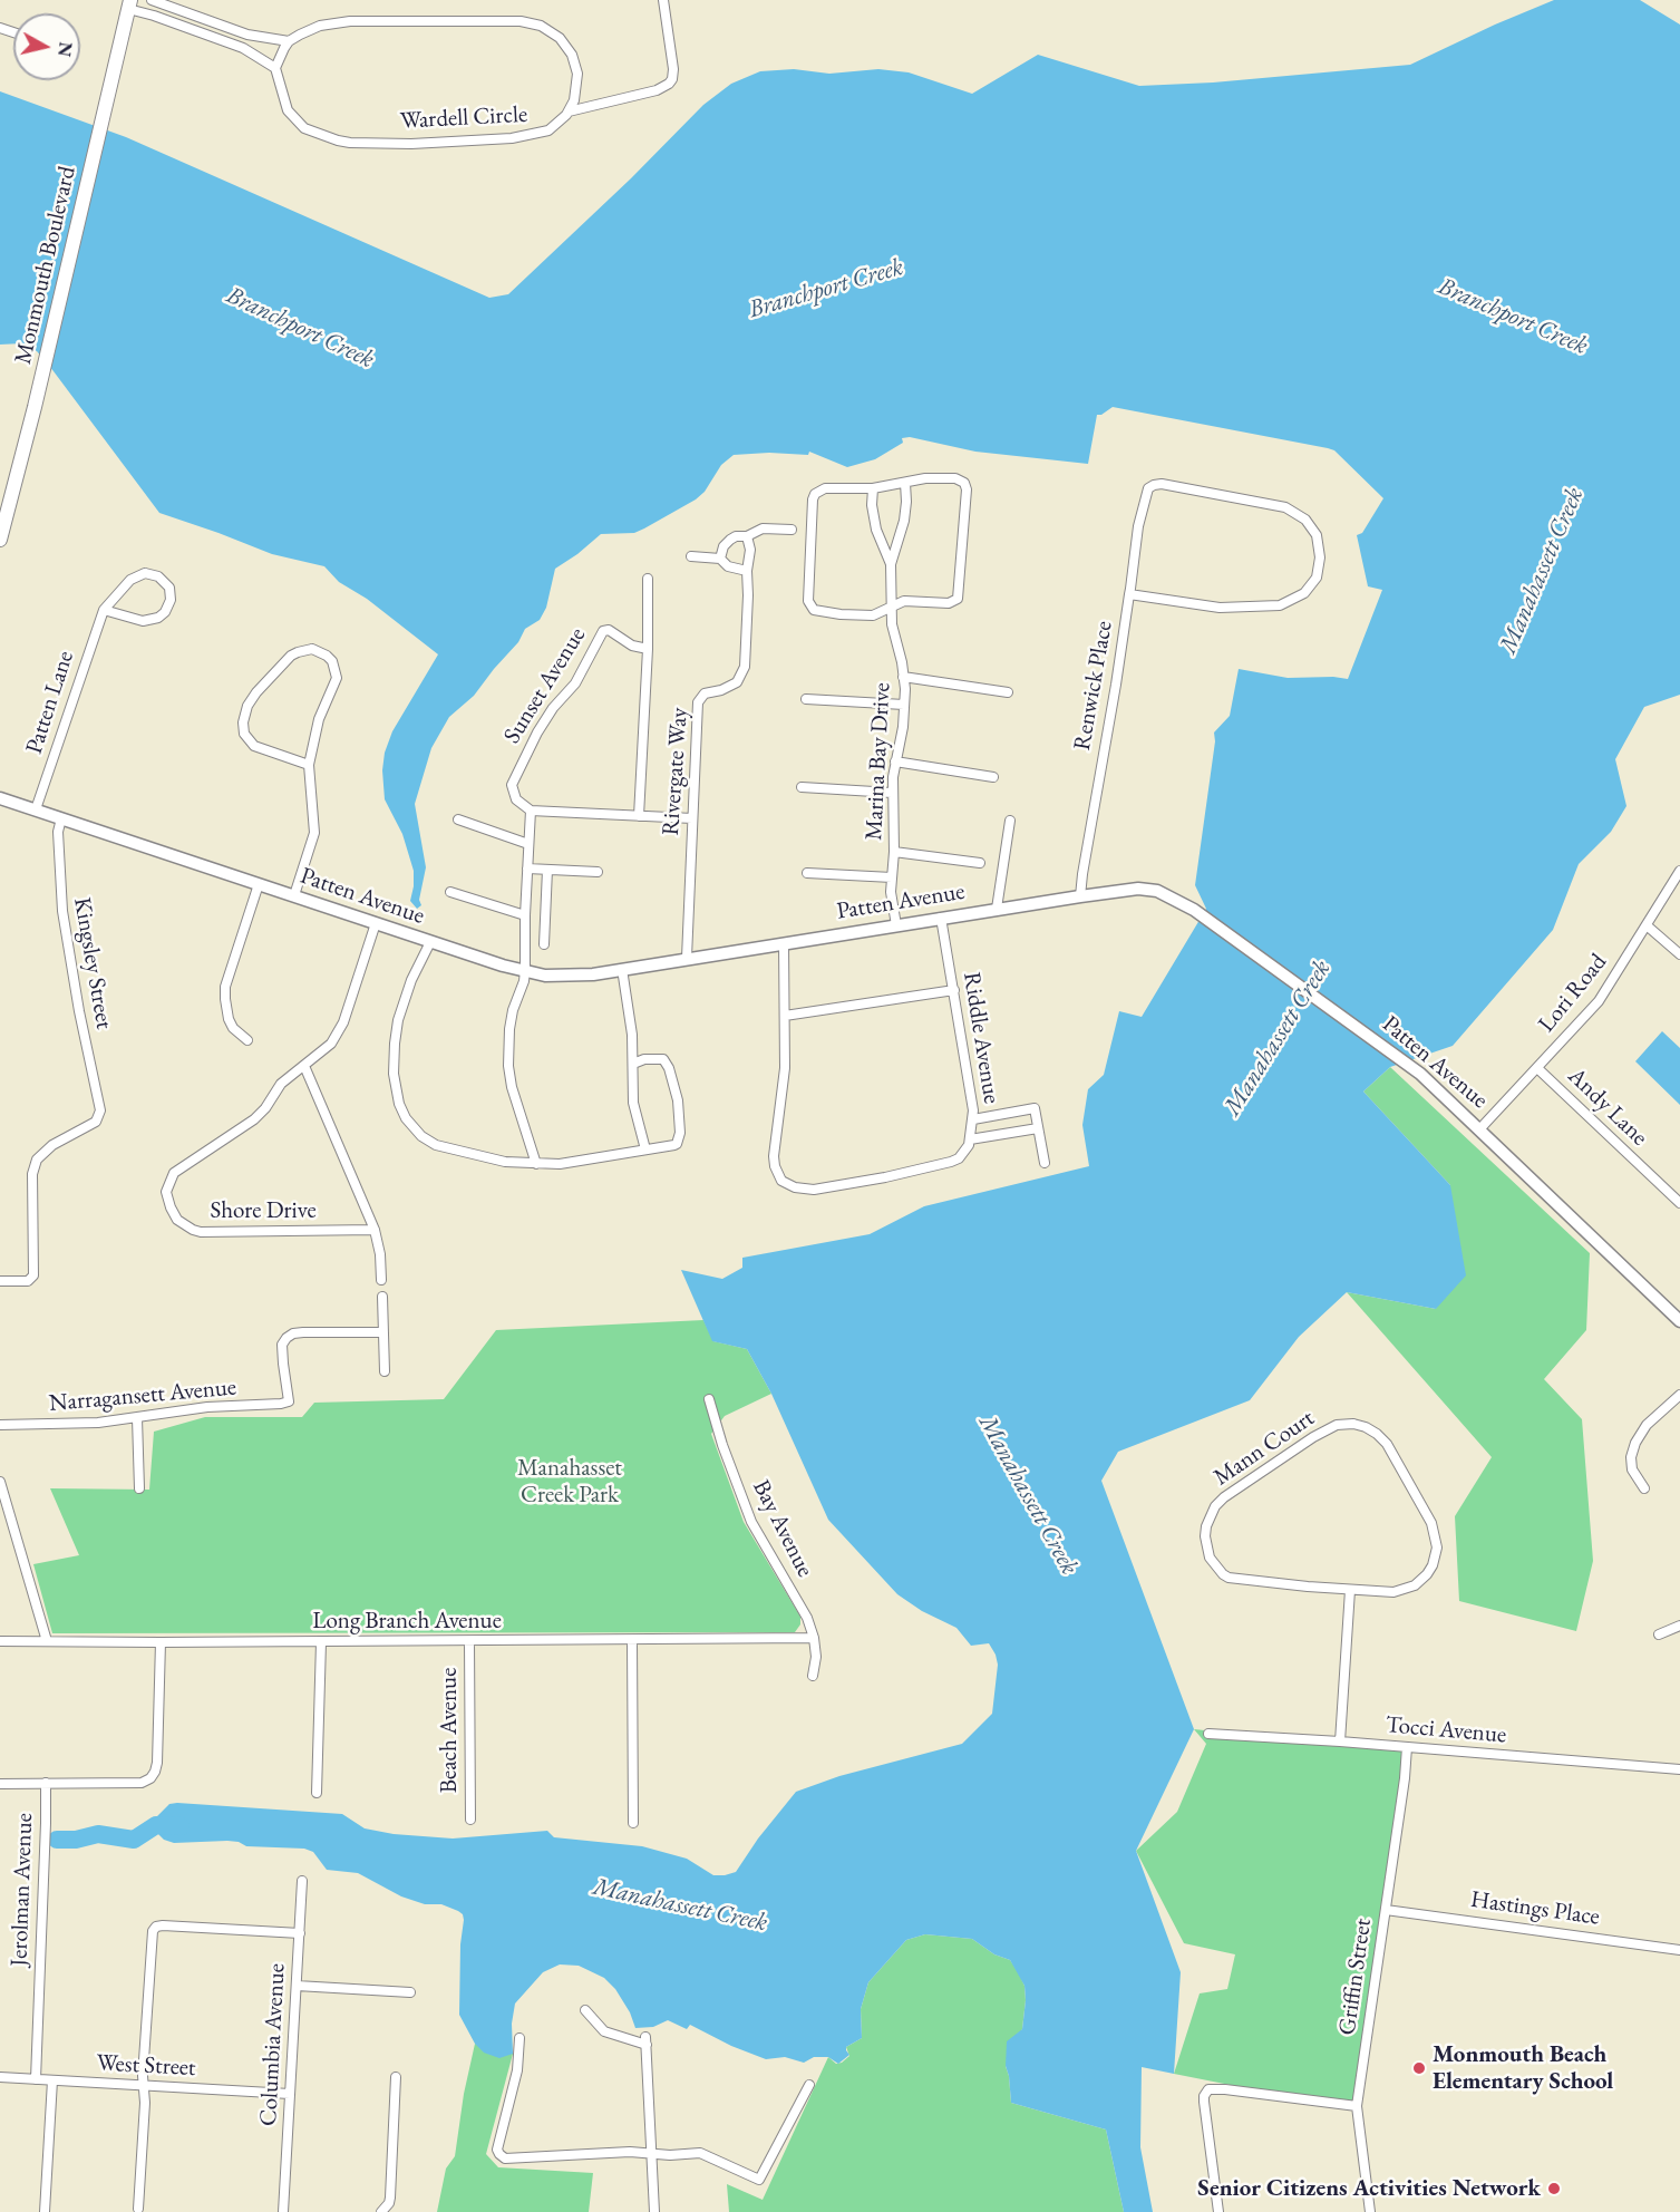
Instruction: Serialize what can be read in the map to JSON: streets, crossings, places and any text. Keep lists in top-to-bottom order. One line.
{"streets":{"main road":["Monmouth Boulevard"],"street":["Wardell Circle","Sunset Avenue","Renwick Place","Patten Lane","Marina Bay Drive","Rivergate Way","Patten Avenue","Kingsley Street","Lori Road","Riddle Avenue","Andy Lane","Shore Drive","Narragansett Avenue","Mann Court","Bay Avenue","Long Branch Avenue","Beach Avenue","Tocci Avenue","Jerolman Avenue","Hastings Place","Griffin Street","Columbia Avenue","West Street"]},"crossings":[["Renwick Place","Patten Avenue"],["Patten Lane","Patten Avenue"],["Marina Bay Drive","Patten Avenue"],["Rivergate Way","Patten Avenue"],["Patten Avenue","Kingsley Street"],["Patten Avenue","Lori Road"],["Patten Avenue","Riddle Avenue"],["Patten Avenue","Shore Drive"],["Lori Road","Andy Lane"],["Bay Avenue","Long Branch Avenue"],["Long Branch Avenue","Beach Avenue"],["Tocci Avenue","Griffin Street"],["Jerolman Avenue","West Street"],["Hastings Place","Griffin Street"],["Columbia Avenue","West Street"]],"water":["Branchport Creek","Manahassett Creek"],"parks":["Manahasset Creek Park"],"places":["Monmouth Beach Elementary School","Senior Citizens Activities Network"],"north":"right"}
